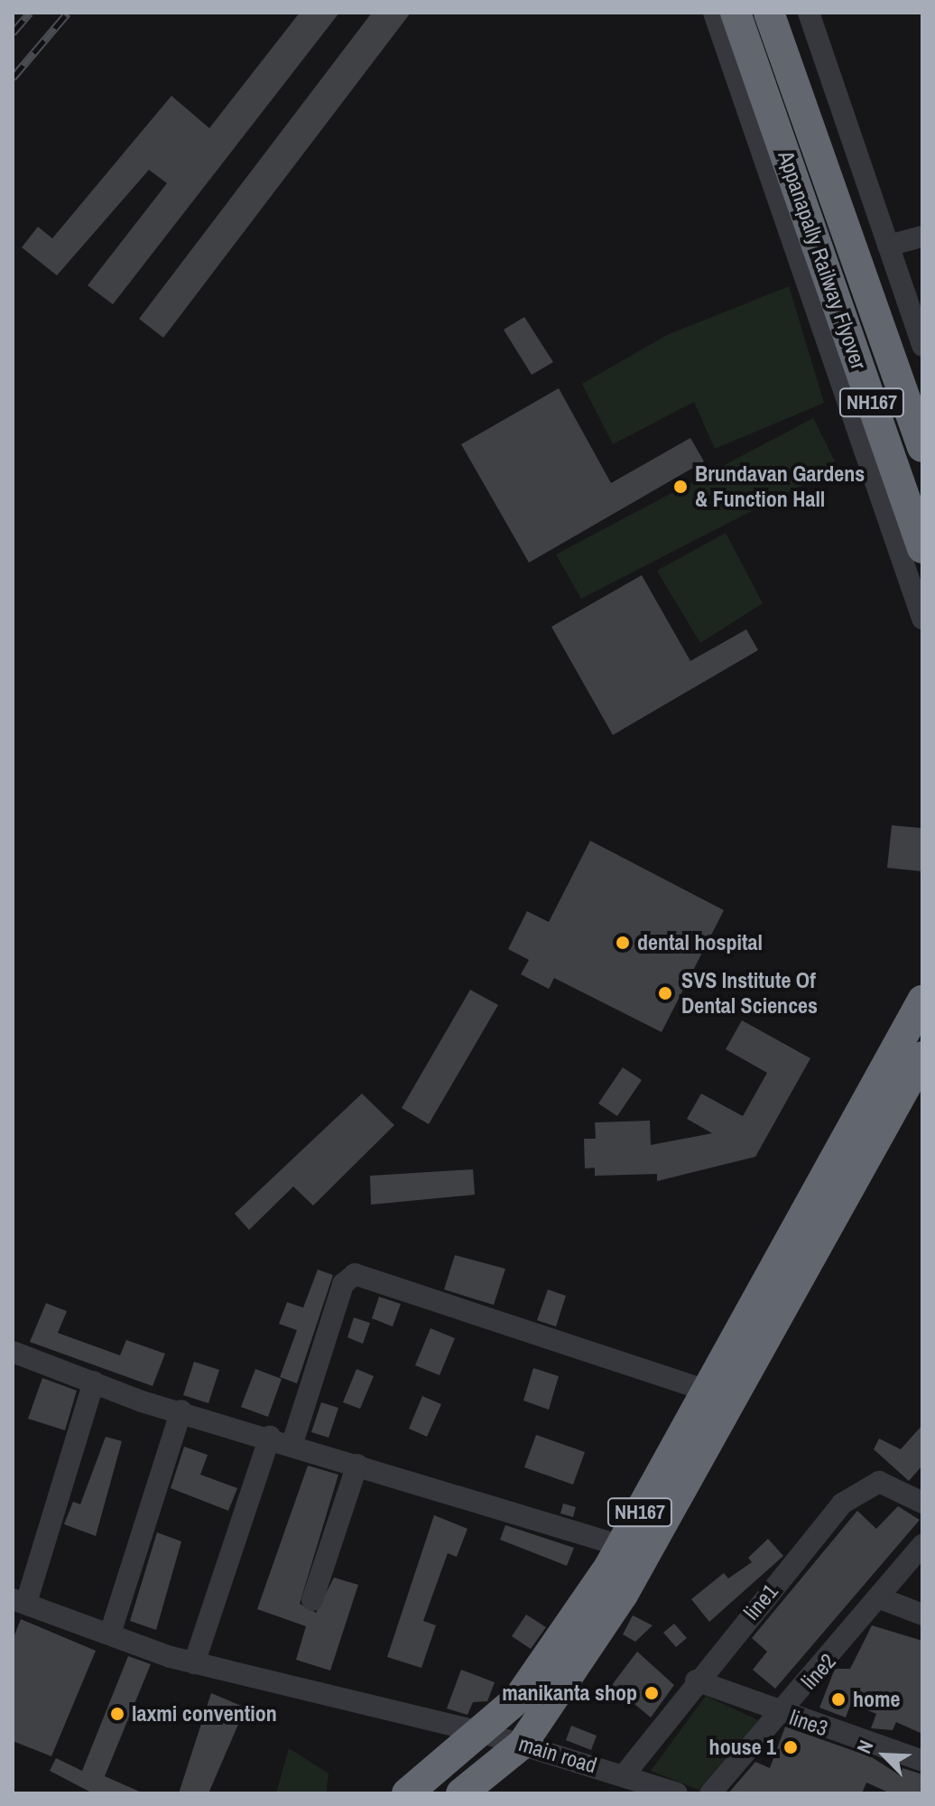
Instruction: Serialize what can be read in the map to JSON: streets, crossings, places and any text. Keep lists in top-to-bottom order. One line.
{"streets":{"highway":["Appanapally Railway Flyover","NH167"],"street":["line1","line2","line3","main road"]},"crossings":[["NH167","main road"],["line1","line3"],["line1","main road"],["line2","line3"]],"places":["Brundavan Gardens & Function Hall","dental hospital","SVS Institute Of Dental Sciences","manikanta shop","home","laxmi convention","house 1"],"north":"top left"}
